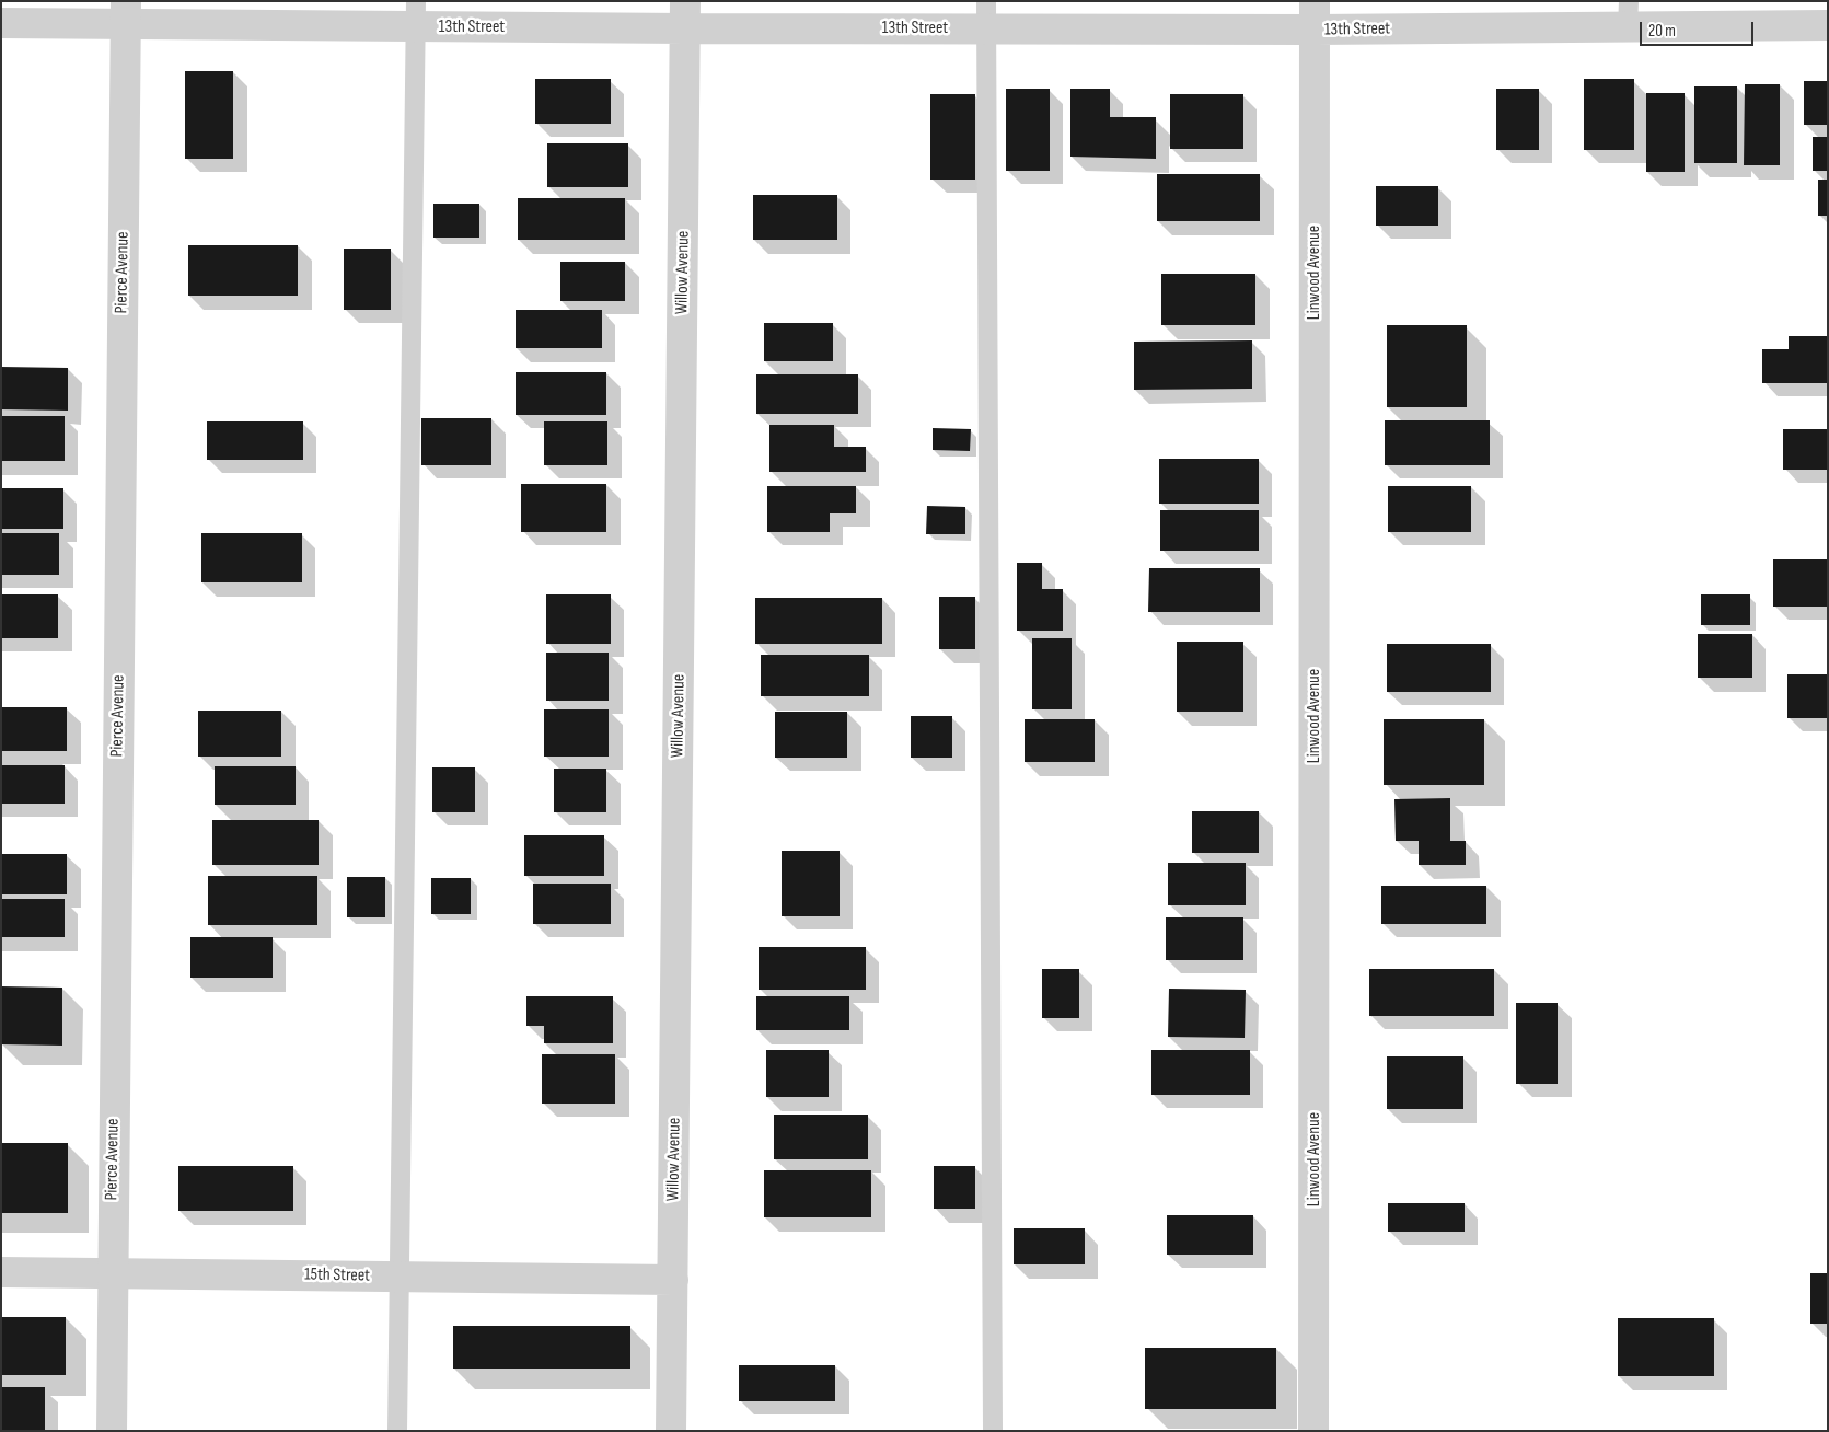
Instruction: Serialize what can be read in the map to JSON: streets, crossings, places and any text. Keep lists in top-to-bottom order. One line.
{"streets":{"street":["13th Street","Pierce Avenue","Willow Avenue","Linwood Avenue","15th Street"]},"crossings":[["13th Street","Pierce Avenue"],["13th Street","Willow Avenue"],["13th Street","Linwood Avenue"],["Pierce Avenue","15th Street"],["Willow Avenue","15th Street"]],"scale_bar":"20 m"}
